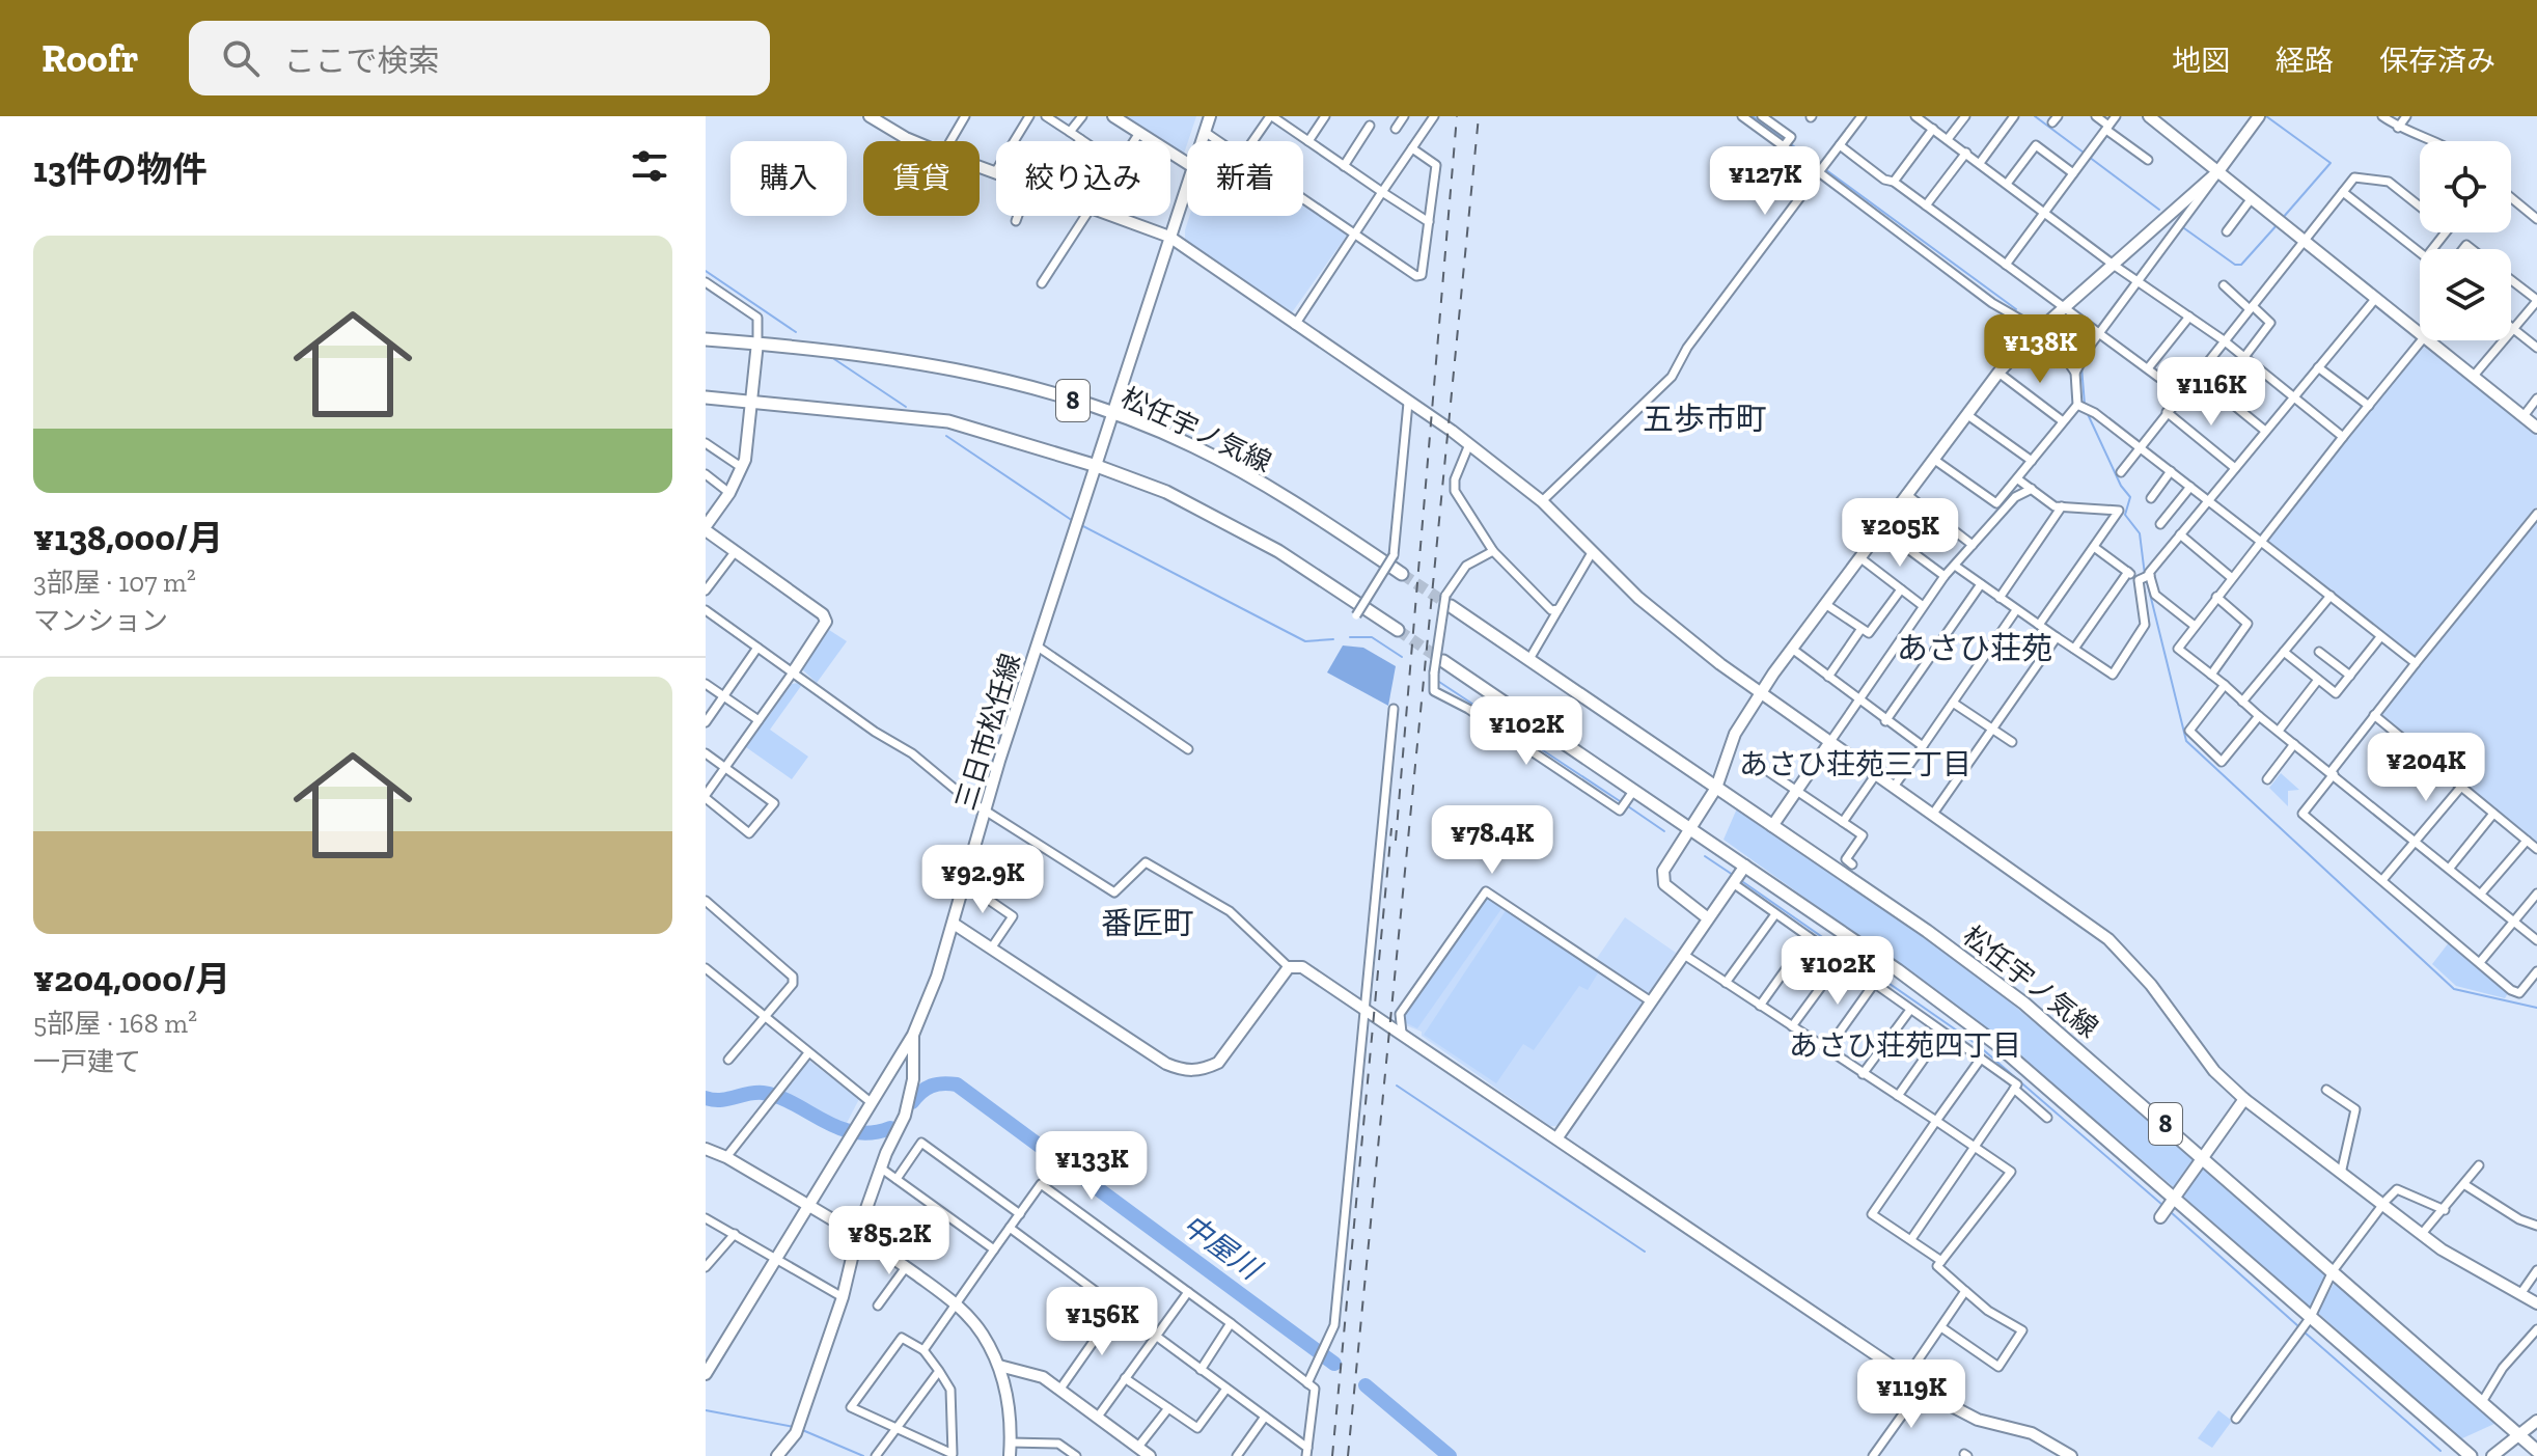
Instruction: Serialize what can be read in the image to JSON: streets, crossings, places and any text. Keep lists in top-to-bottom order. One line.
{"streets":{"main road":["8","松任宇ノ気線"],"street":["三日市松任線"]},"crossings":[["8","三日市松任線"],["松任宇ノ気線","三日市松任線"]],"districts":["五歩市町","あさひ荘苑","あさひ荘苑三丁目","番匠町","あさひ荘苑四丁目"],"water":["中屋川"],"page":{"header":"Roofr","search":"ここで検索","nav":["地図","経路","保存済み"],"heading":"13件の物件","chip":["購入","賃貸","絞り込み","新着"],"price":["¥127K","¥138K","¥116K","¥205K","¥102K","¥204K","¥78.4K","¥92.9K","¥102K","¥133K","¥85.2K","¥156K","¥119K"],"list":[{"name":"¥138,000/月","note":"3部屋 · 107 m² · マンション"},{"name":"¥204,000/月","note":"5部屋 · 168 m² · 一戸建て"}]}}
